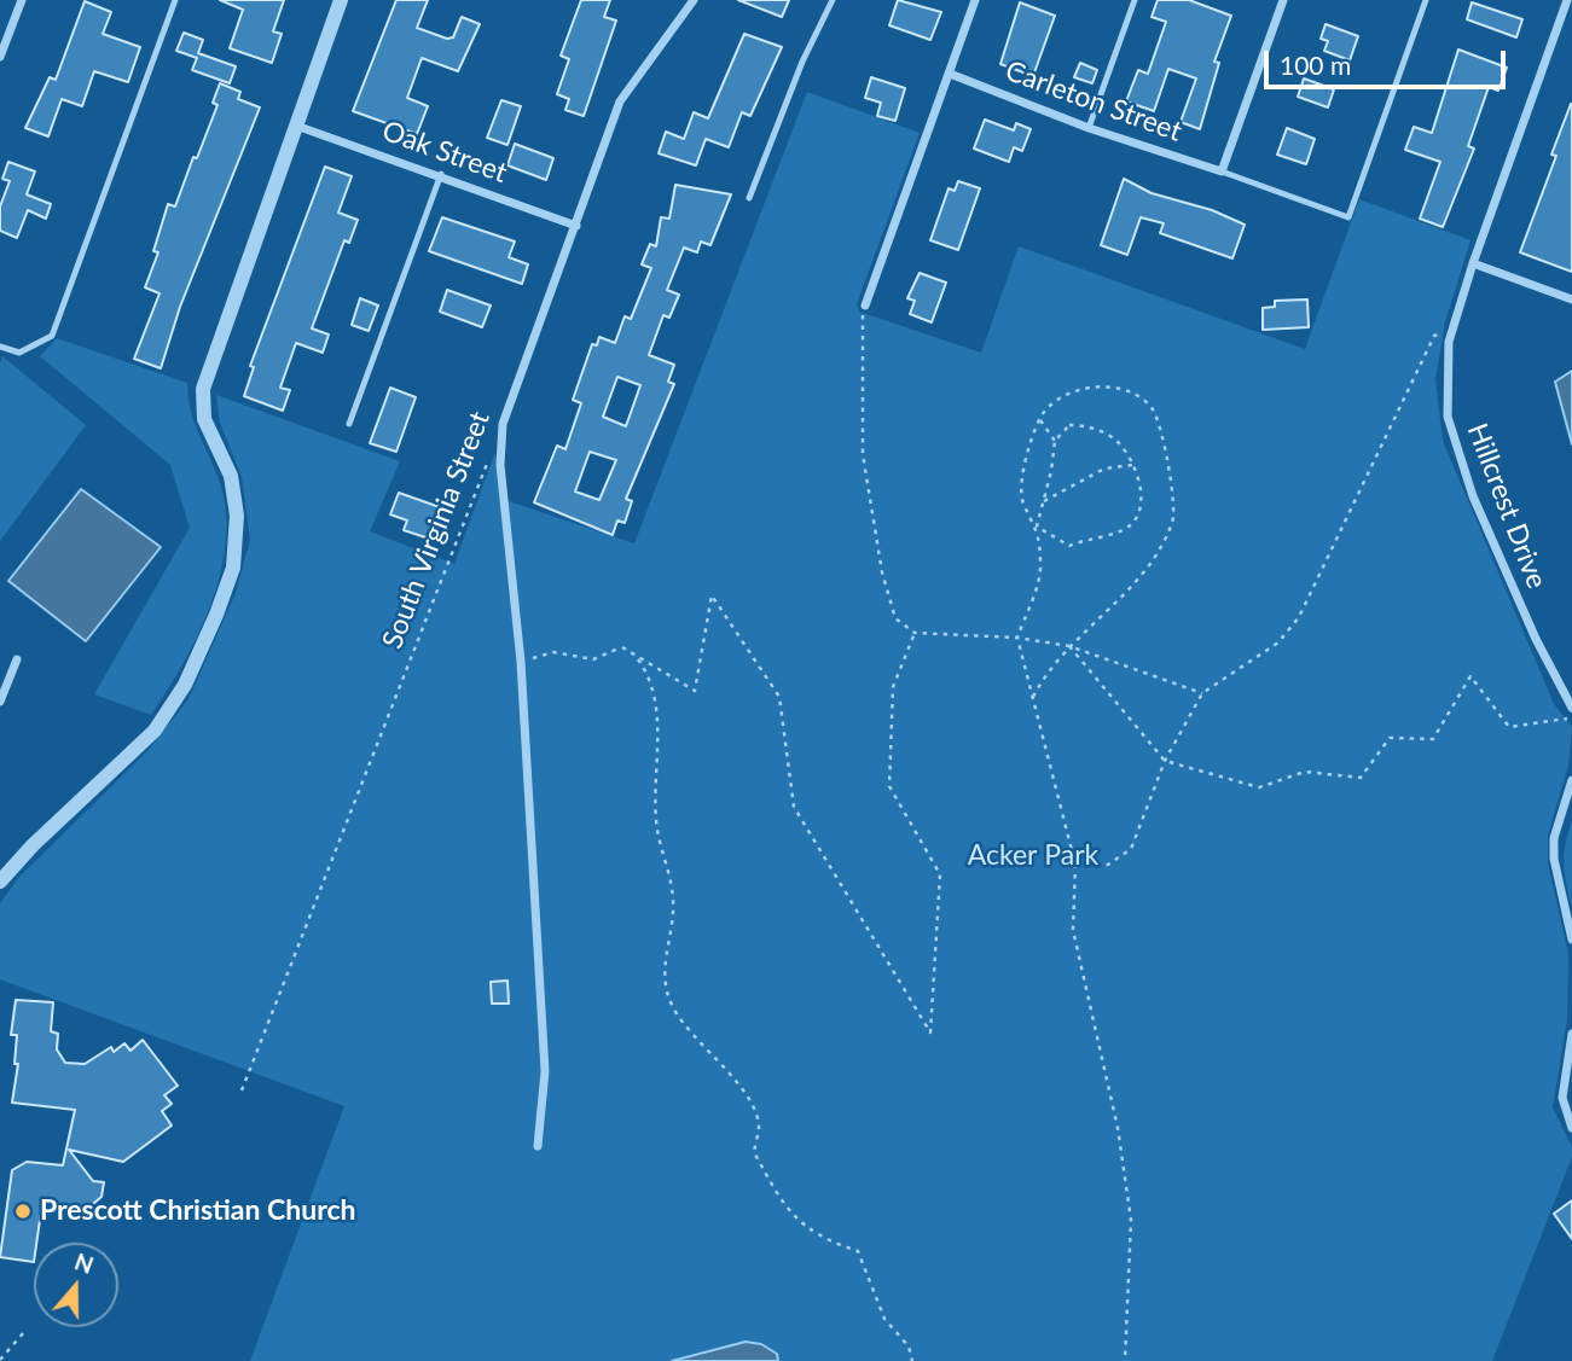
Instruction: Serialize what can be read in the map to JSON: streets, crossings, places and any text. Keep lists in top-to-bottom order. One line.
{"streets":{"street":["Carleton Street","Oak Street","Hillcrest Drive","South Virginia Street"]},"crossings":[["Oak Street","South Virginia Street"]],"parks":["Acker Park"],"places":["Prescott Christian Church"],"scale_bar":"100 m","north":"top"}
